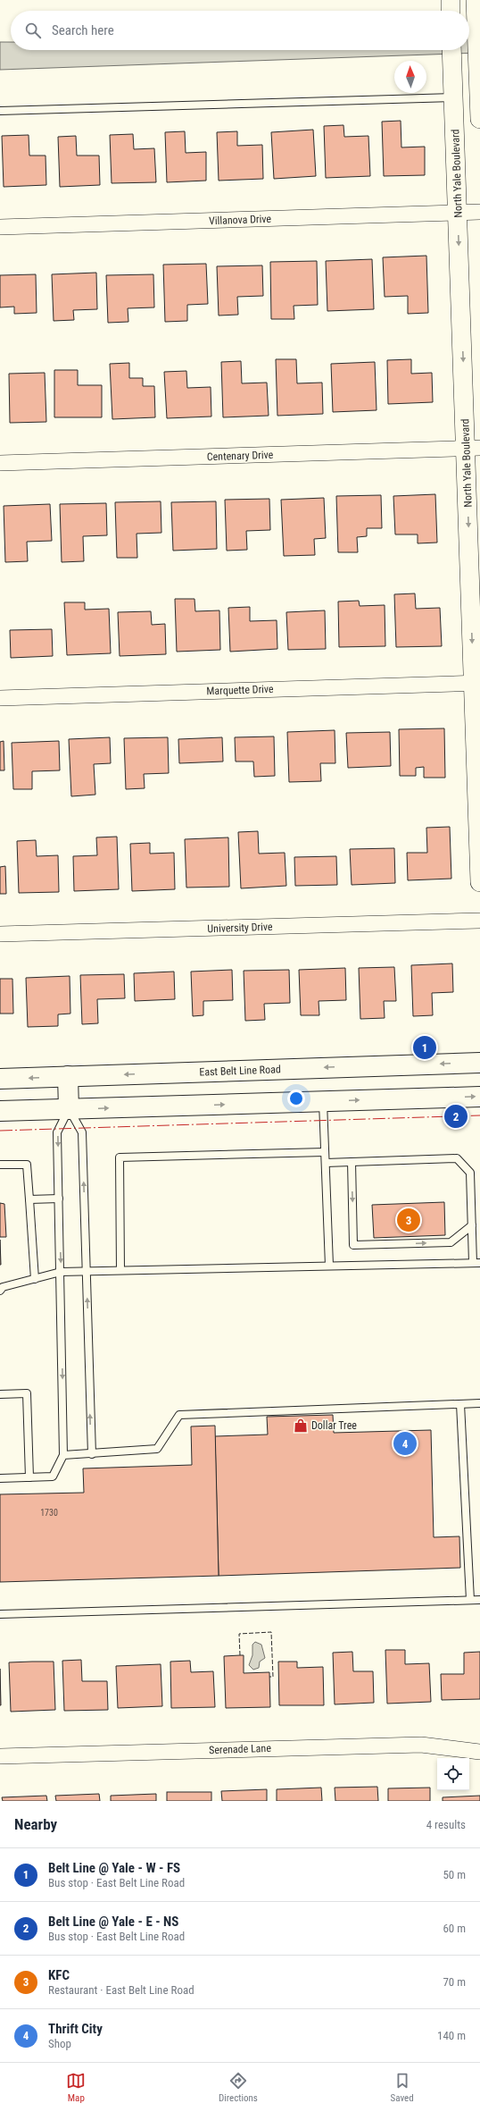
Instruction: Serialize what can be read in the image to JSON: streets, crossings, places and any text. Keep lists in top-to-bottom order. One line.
{"streets":{"main road":["East Belt Line Road"],"street":["North Yale Boulevard","Villanova Drive","Centenary Drive","Marquette Drive","University Drive","Serenade Lane"]},"crossings":[["North Yale Boulevard","Villanova Drive"],["North Yale Boulevard","Centenary Drive"],["North Yale Boulevard","Marquette Drive"]],"one_way":["North Yale Boulevard"],"places":{"shop":["Dollar Tree"]},"house_numbers":["1730"],"north":"top","page":{"search":"Search here","pins":["1","2","3","4"],"heading":["Nearby","4 results"],"list":[{"mark":"1","name":"Belt Line @ Yale - W - FS","note":"Bus stop · East Belt Line Road","value":"50 m"},{"mark":"2","name":"Belt Line @ Yale - E - NS","note":"Bus stop · East Belt Line Road","value":"60 m"},{"mark":"3","name":"KFC","note":"Restaurant · East Belt Line Road","value":"70 m"},{"mark":"4","name":"Thrift City","note":"Shop","value":"140 m"}],"nav":["Map","Directions","Saved"]}}
